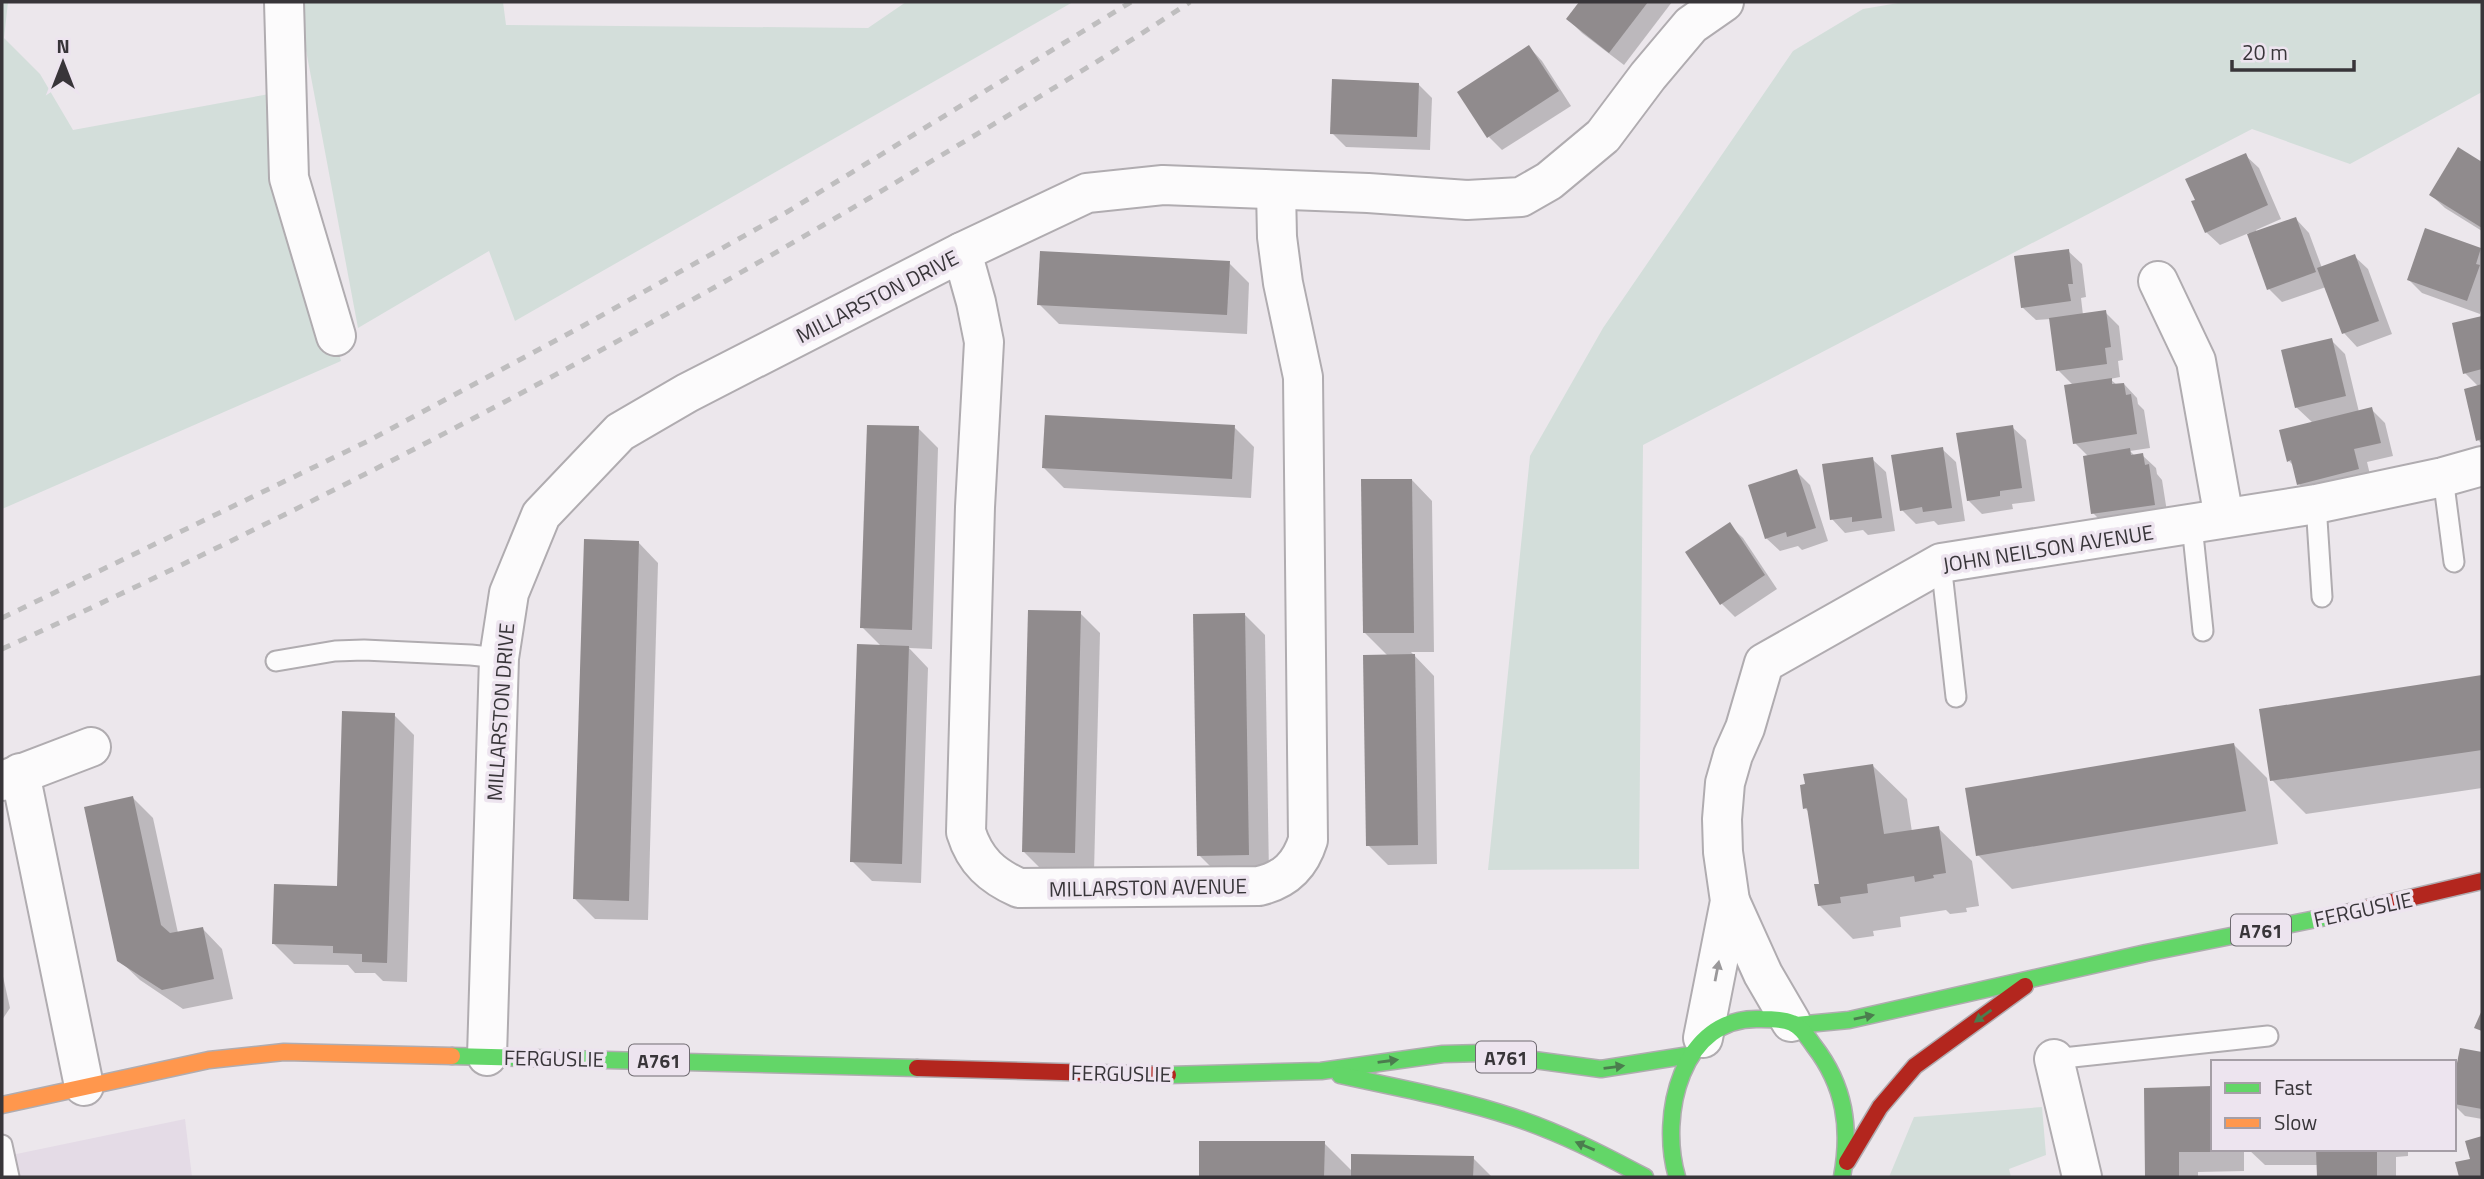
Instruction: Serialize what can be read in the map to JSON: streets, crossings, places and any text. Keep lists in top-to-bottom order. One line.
{"streets":{"main road":["FERGUSLIE","A761"],"street":["MILLARSTON DRIVE","JOHN NEILSON AVENUE","MILLARSTON AVENUE"]},"crossings":[["MILLARSTON DRIVE","MILLARSTON AVENUE"],["MILLARSTON DRIVE","FERGUSLIE"],["JOHN NEILSON AVENUE","FERGUSLIE"],["JOHN NEILSON AVENUE","A761"],["FERGUSLIE","A761"]],"legend":["Fast","Slow"],"scale_bar":"20 m","north":"top"}
